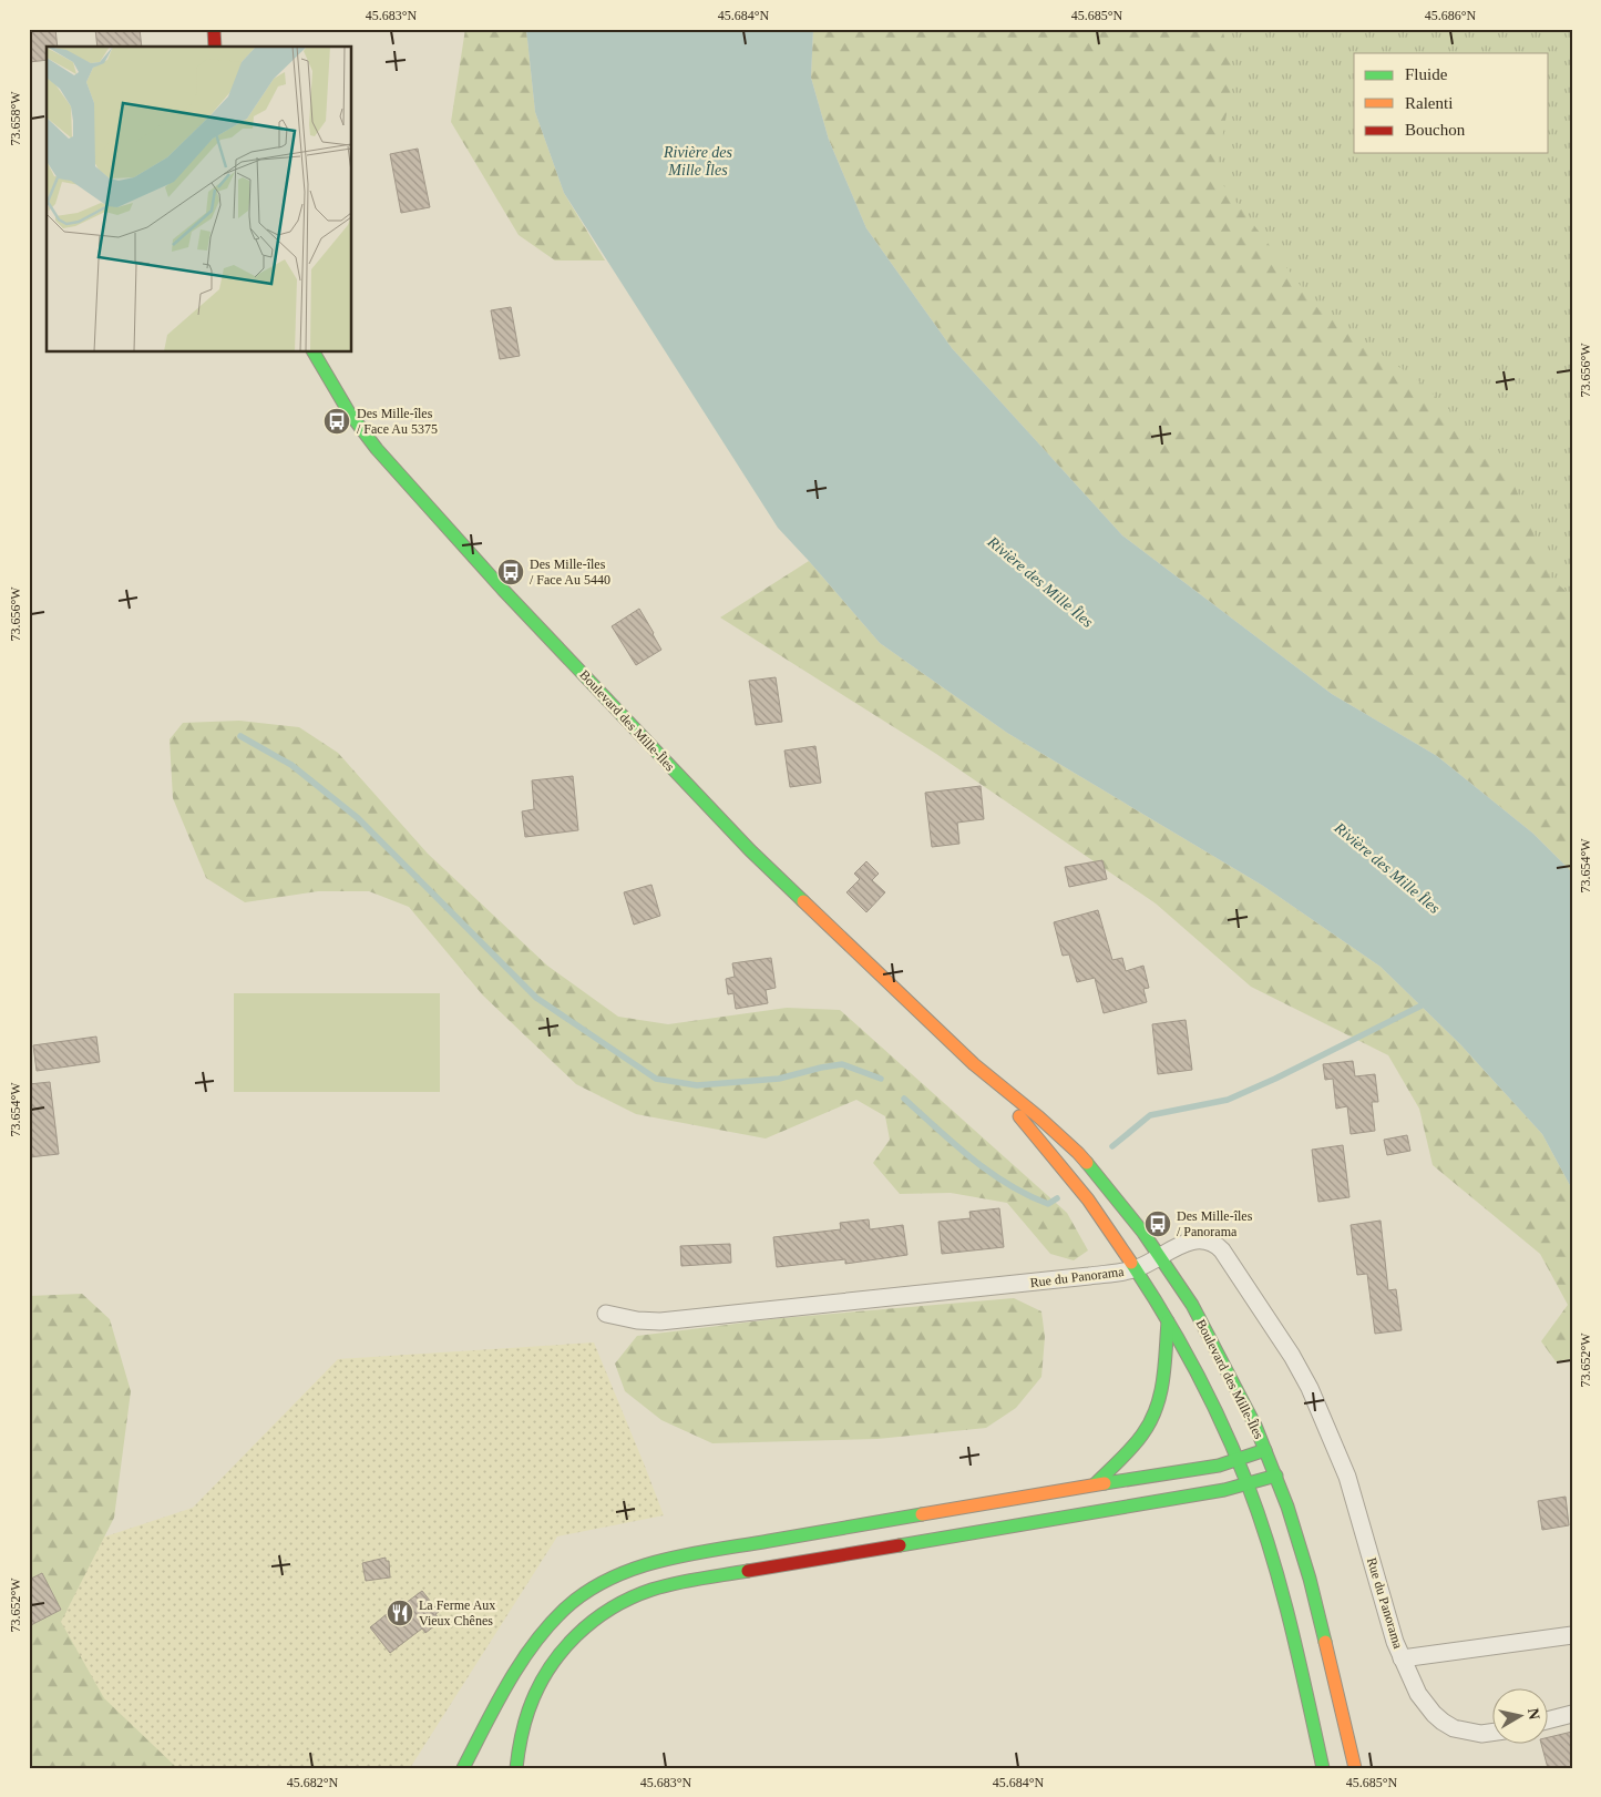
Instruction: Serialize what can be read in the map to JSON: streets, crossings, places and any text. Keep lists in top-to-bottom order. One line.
{"streets":{"main road":["Boulevard des Mille-Îles"],"street":["Rue du Panorama"]},"crossings":[["Boulevard des Mille-Îles","Rue du Panorama"]],"water":["Rivière des Mille Îles"],"places":{"bus stop":["Des Mille-îles / Face Au 5375","Des Mille-îles / Face Au 5440","Des Mille-îles / Panorama"],"restaurant":["La Ferme Aux Vieux Chênes"]},"legend":["Fluide","Ralenti","Bouchon"],"north":"right","coordinates":["45.683°N","45.684°N","45.685°N","45.686°N","73.658°W","73.656°W","73.654°W","73.652°W","45.682°N"]}
